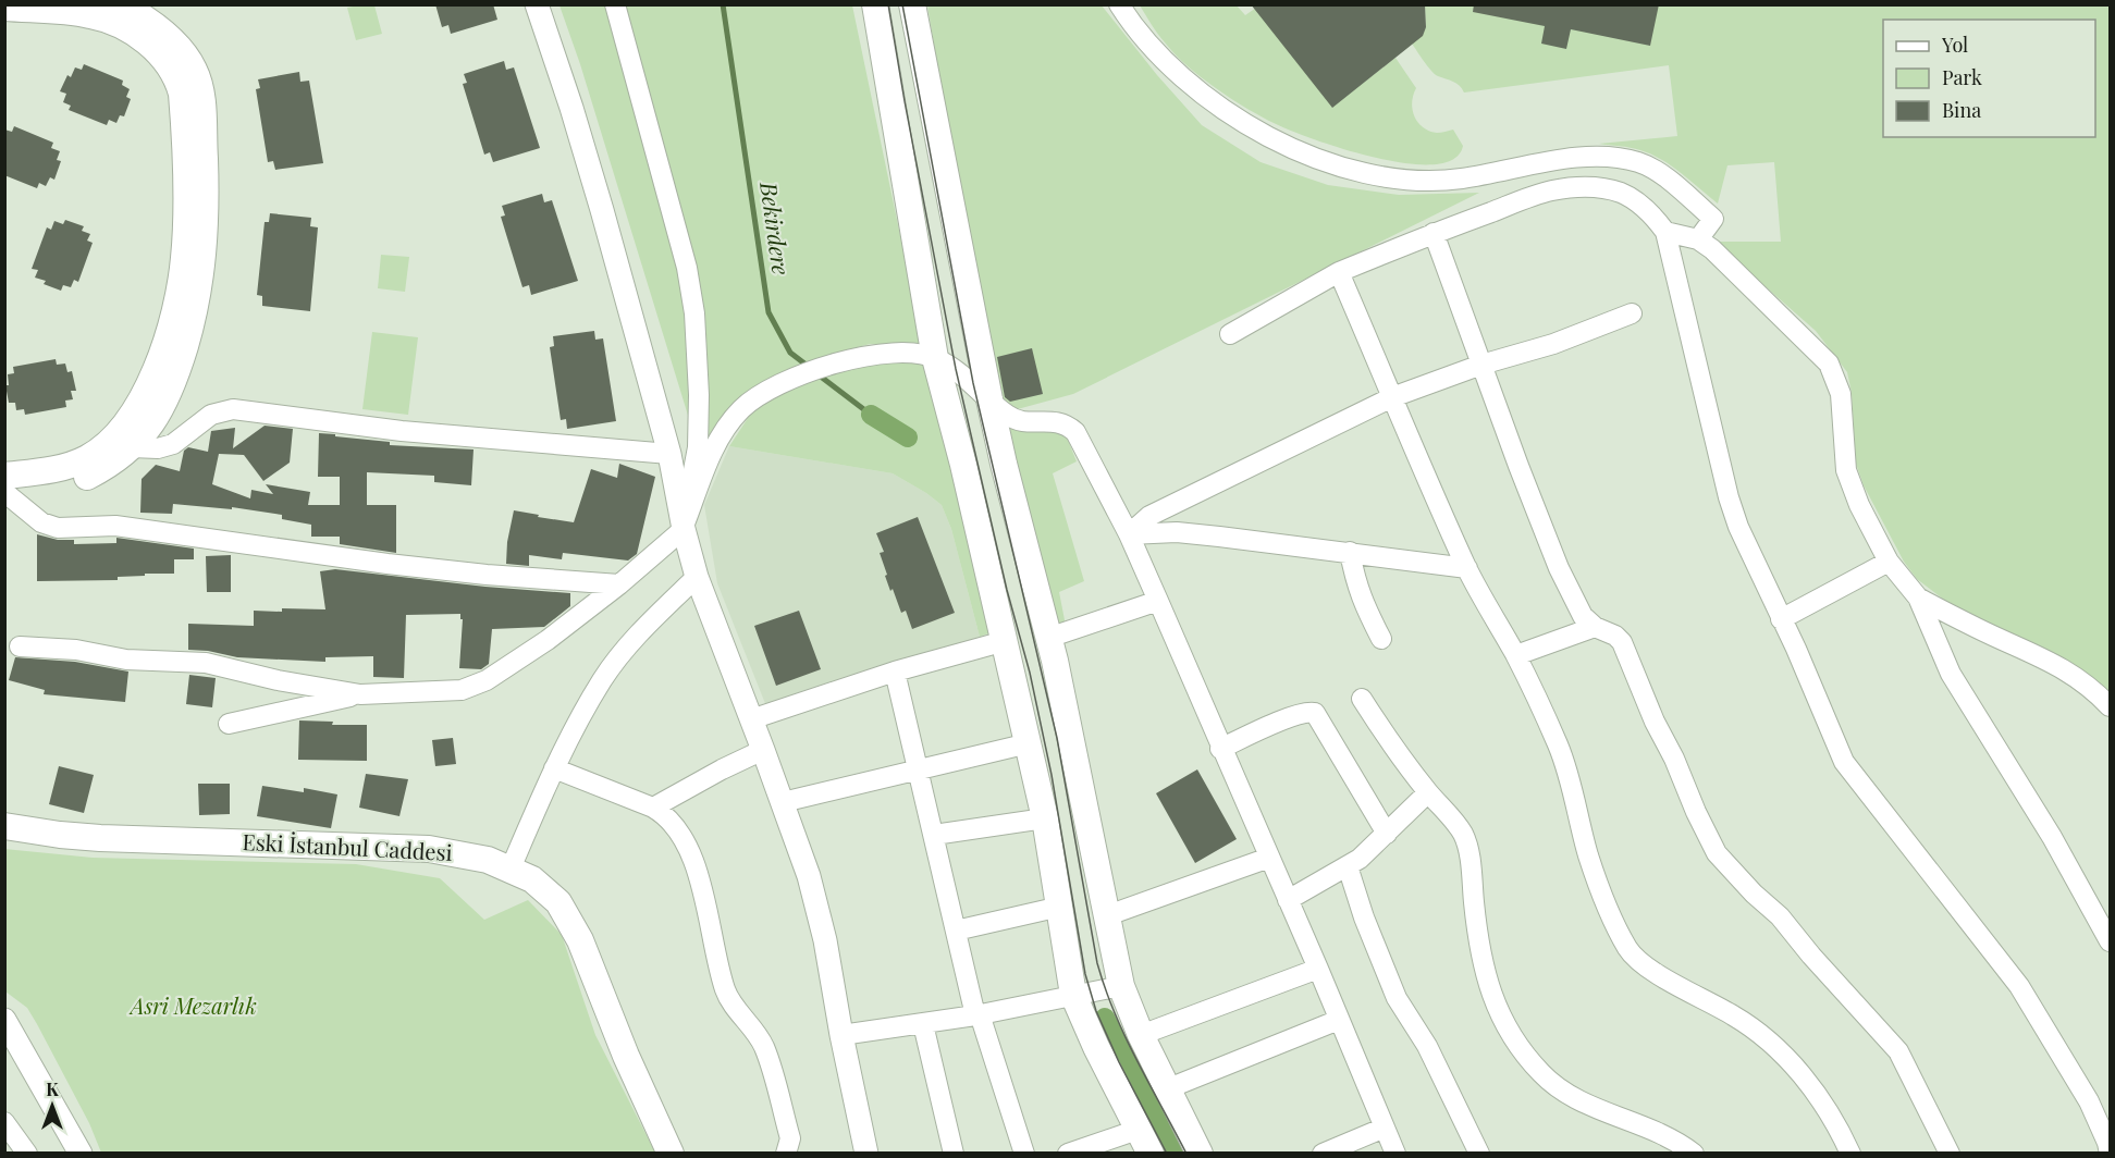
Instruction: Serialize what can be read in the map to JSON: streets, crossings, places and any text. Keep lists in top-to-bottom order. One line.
{"streets":{"main road":["Eski İstanbul Caddesi"]},"water":["Bekirdere"],"parks":["Asri Mezarlık"],"legend":["Yol","Park","Bina"],"north":"top"}
